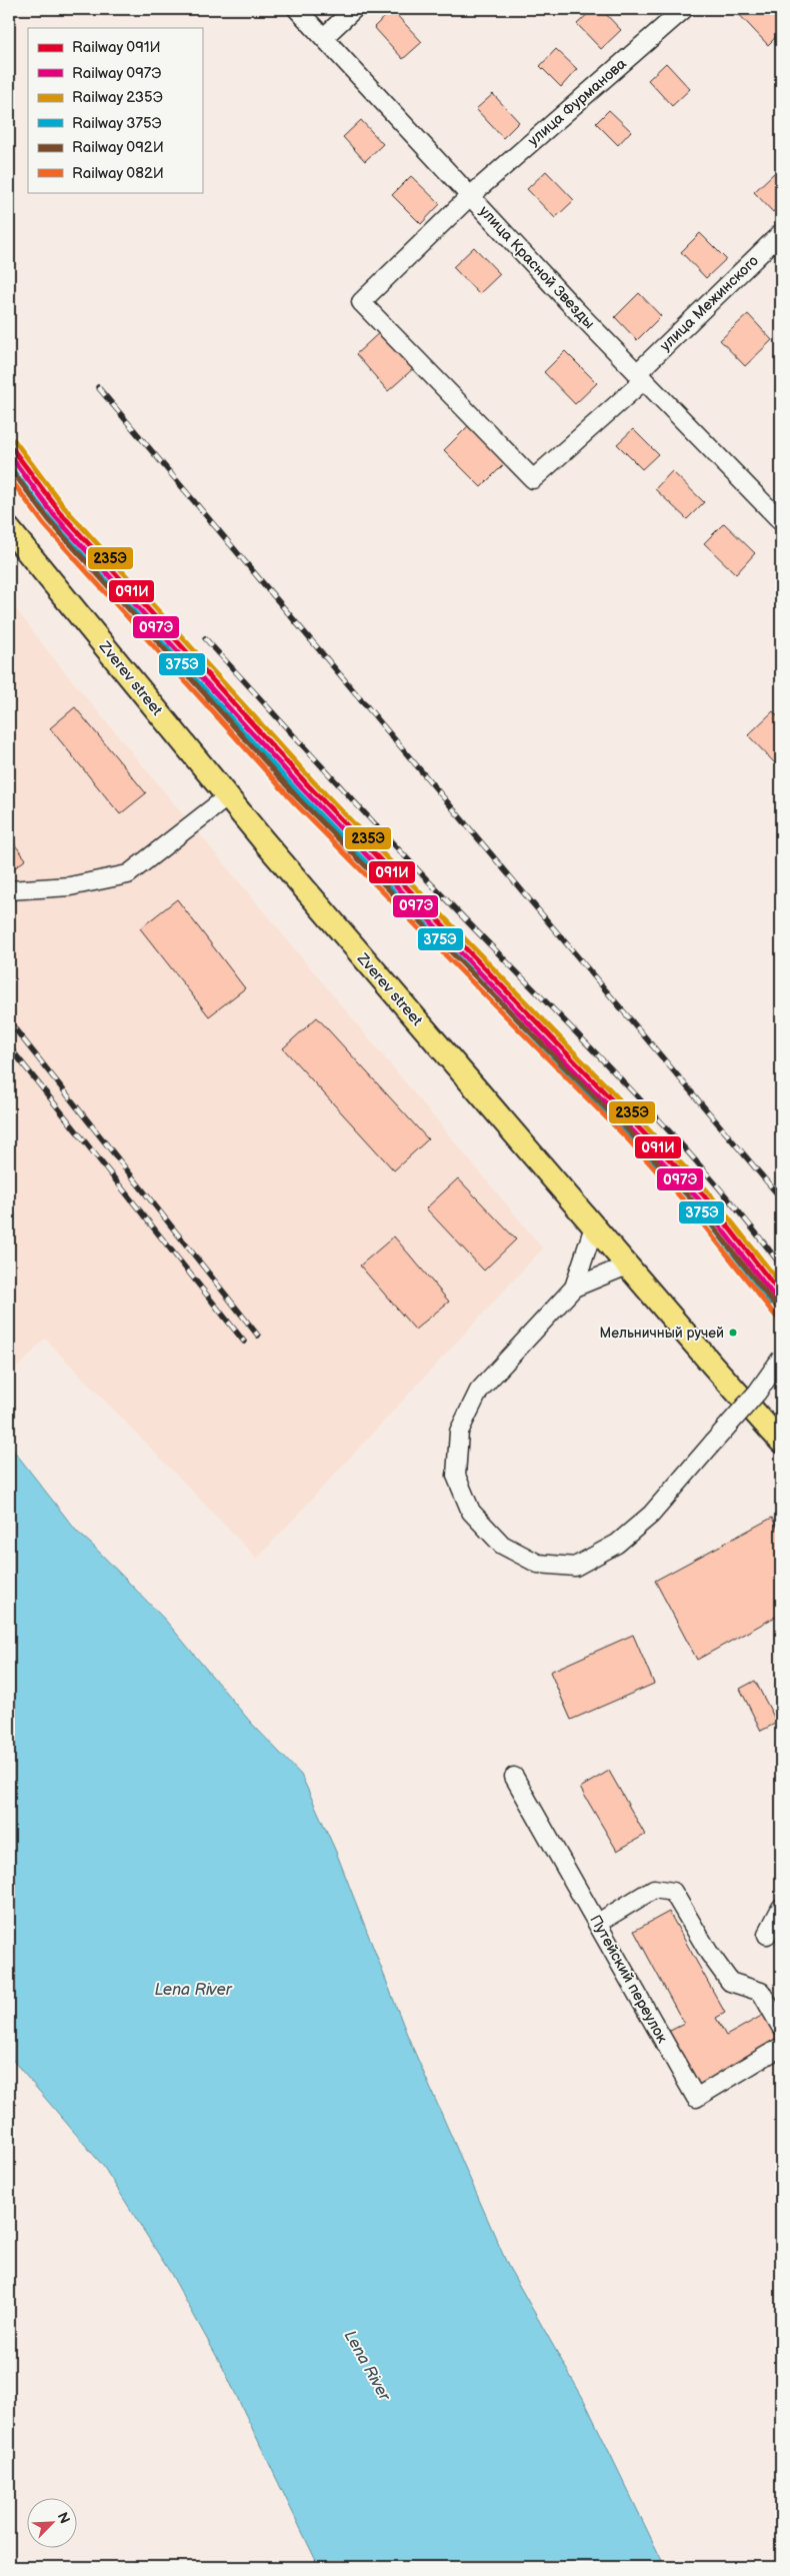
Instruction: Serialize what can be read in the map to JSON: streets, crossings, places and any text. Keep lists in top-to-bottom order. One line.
{"streets":{"main road":["Zverev street"],"street":["улица Фурманова","улица Красной Звезды","улица Межинского","Путейский переулок"]},"crossings":[["улица Фурманова","улица Красной Звезды"],["улица Фурманова","улица Межинского"],["улица Красной Звезды","улица Межинского"]],"water":["Lena River"],"places":["Мельничный ручей"],"lines":["rail line 235Э","rail line 091И","rail line 097Э","rail line 375Э","rail line 092И","rail line 082И"],"legend":["Railway 091И","Railway 097Э","Railway 235Э","Railway 375Э","Railway 092И","Railway 082И"],"north":"top right"}
